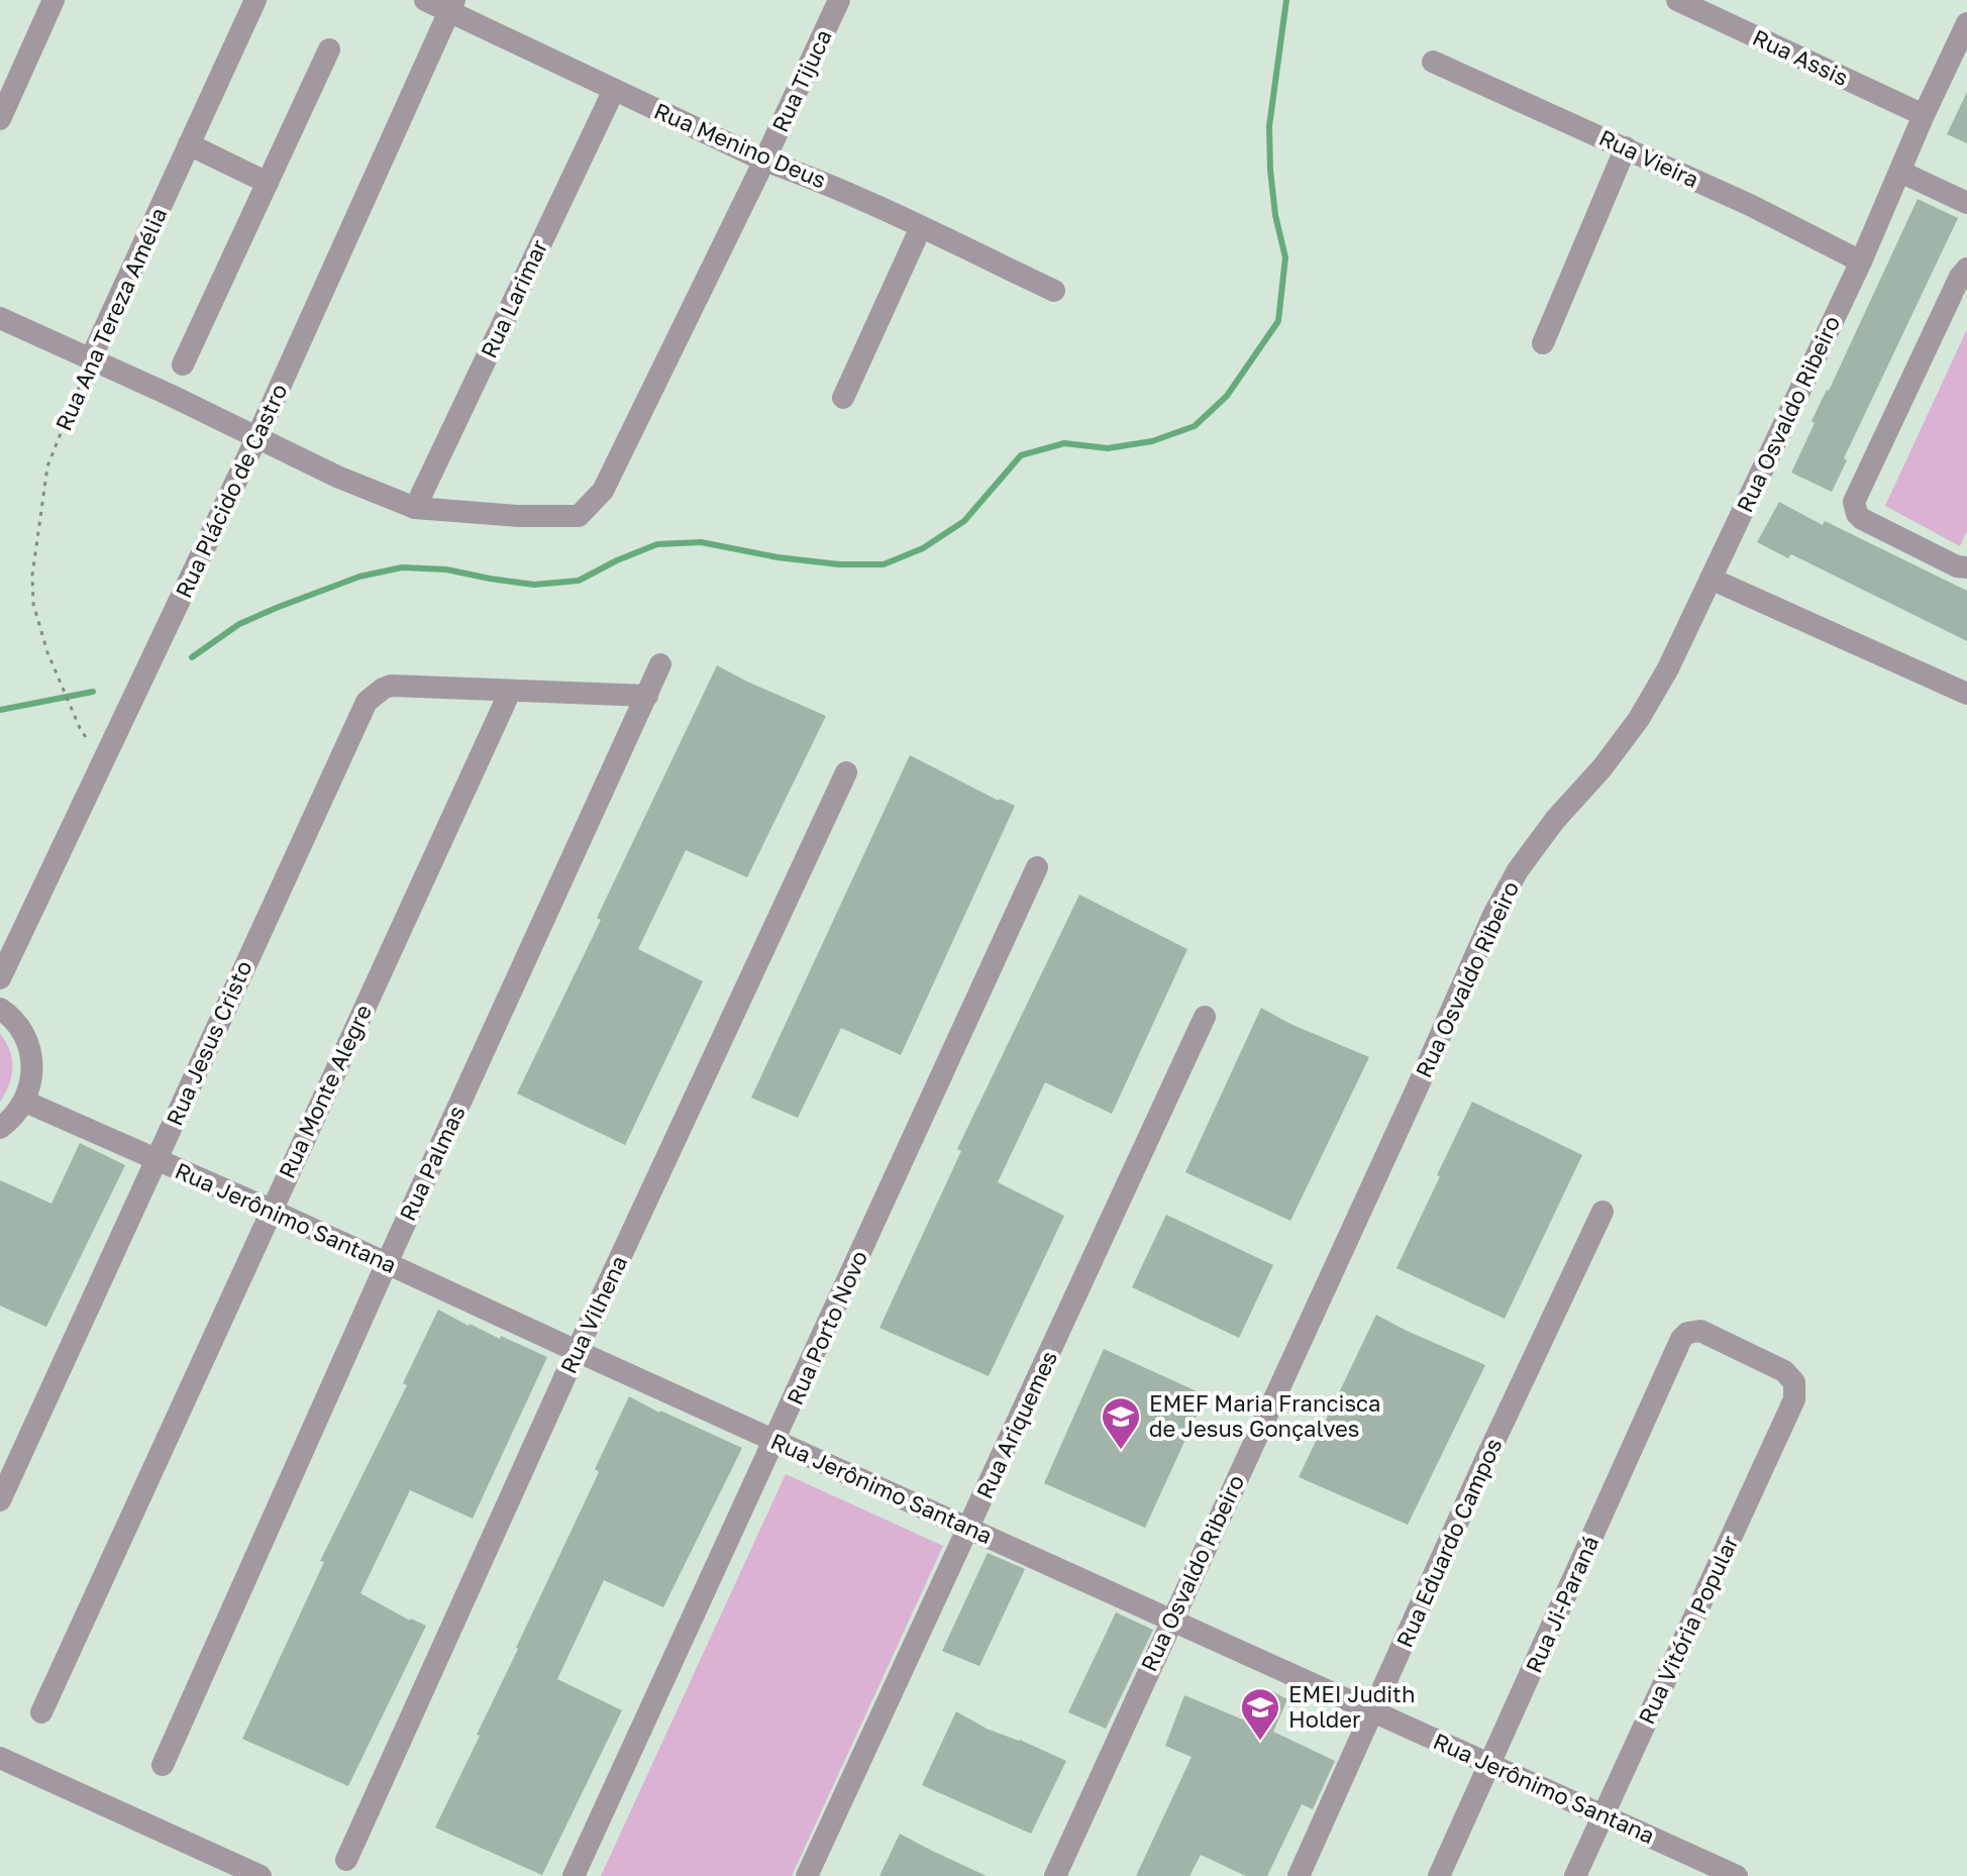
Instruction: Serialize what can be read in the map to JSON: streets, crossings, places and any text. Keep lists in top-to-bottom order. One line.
{"streets":{"street":["Rua Assis","Rua Tijuca","Rua Menino Deus","Rua Vieira","Rua Larimar","Rua Ana Tereza Amélia","Rua Osvaldo Ribeiro","Rua Plácido de Castro","Rua Jesus Cristo","Rua Monte Alegre","Rua Palmas","Rua Jerônimo Santana","Rua Vilhena","Rua Porto Novo","Rua Ariquemes","Rua Eduardo Campos","Rua Ji-Paraná","Rua Vitória Popular"]},"crossings":[["Rua Assis","Rua Osvaldo Ribeiro"],["Rua Tijuca","Rua Menino Deus"],["Rua Tijuca","Rua Larimar"],["Rua Tijuca","Rua Ana Tereza Amélia"],["Rua Tijuca","Rua Plácido de Castro"],["Rua Menino Deus","Rua Larimar"],["Rua Menino Deus","Rua Plácido de Castro"],["Rua Vieira","Rua Osvaldo Ribeiro"],["Rua Osvaldo Ribeiro","Rua Jerônimo Santana"],["Rua Jesus Cristo","Rua Monte Alegre"],["Rua Jesus Cristo","Rua Jerônimo Santana"],["Rua Monte Alegre","Rua Jerônimo Santana"],["Rua Palmas","Rua Jerônimo Santana"],["Rua Jerônimo Santana","Rua Vilhena"],["Rua Jerônimo Santana","Rua Porto Novo"],["Rua Jerônimo Santana","Rua Ariquemes"],["Rua Jerônimo Santana","Rua Eduardo Campos"],["Rua Jerônimo Santana","Rua Ji-Paraná"],["Rua Jerônimo Santana","Rua Vitória Popular"],["Rua Ji-Paraná","Rua Vitória Popular"]],"places":{"school or university":["EMEF Maria Francisca de Jesus Gonçalves","EMEI Judith Holder"]}}
